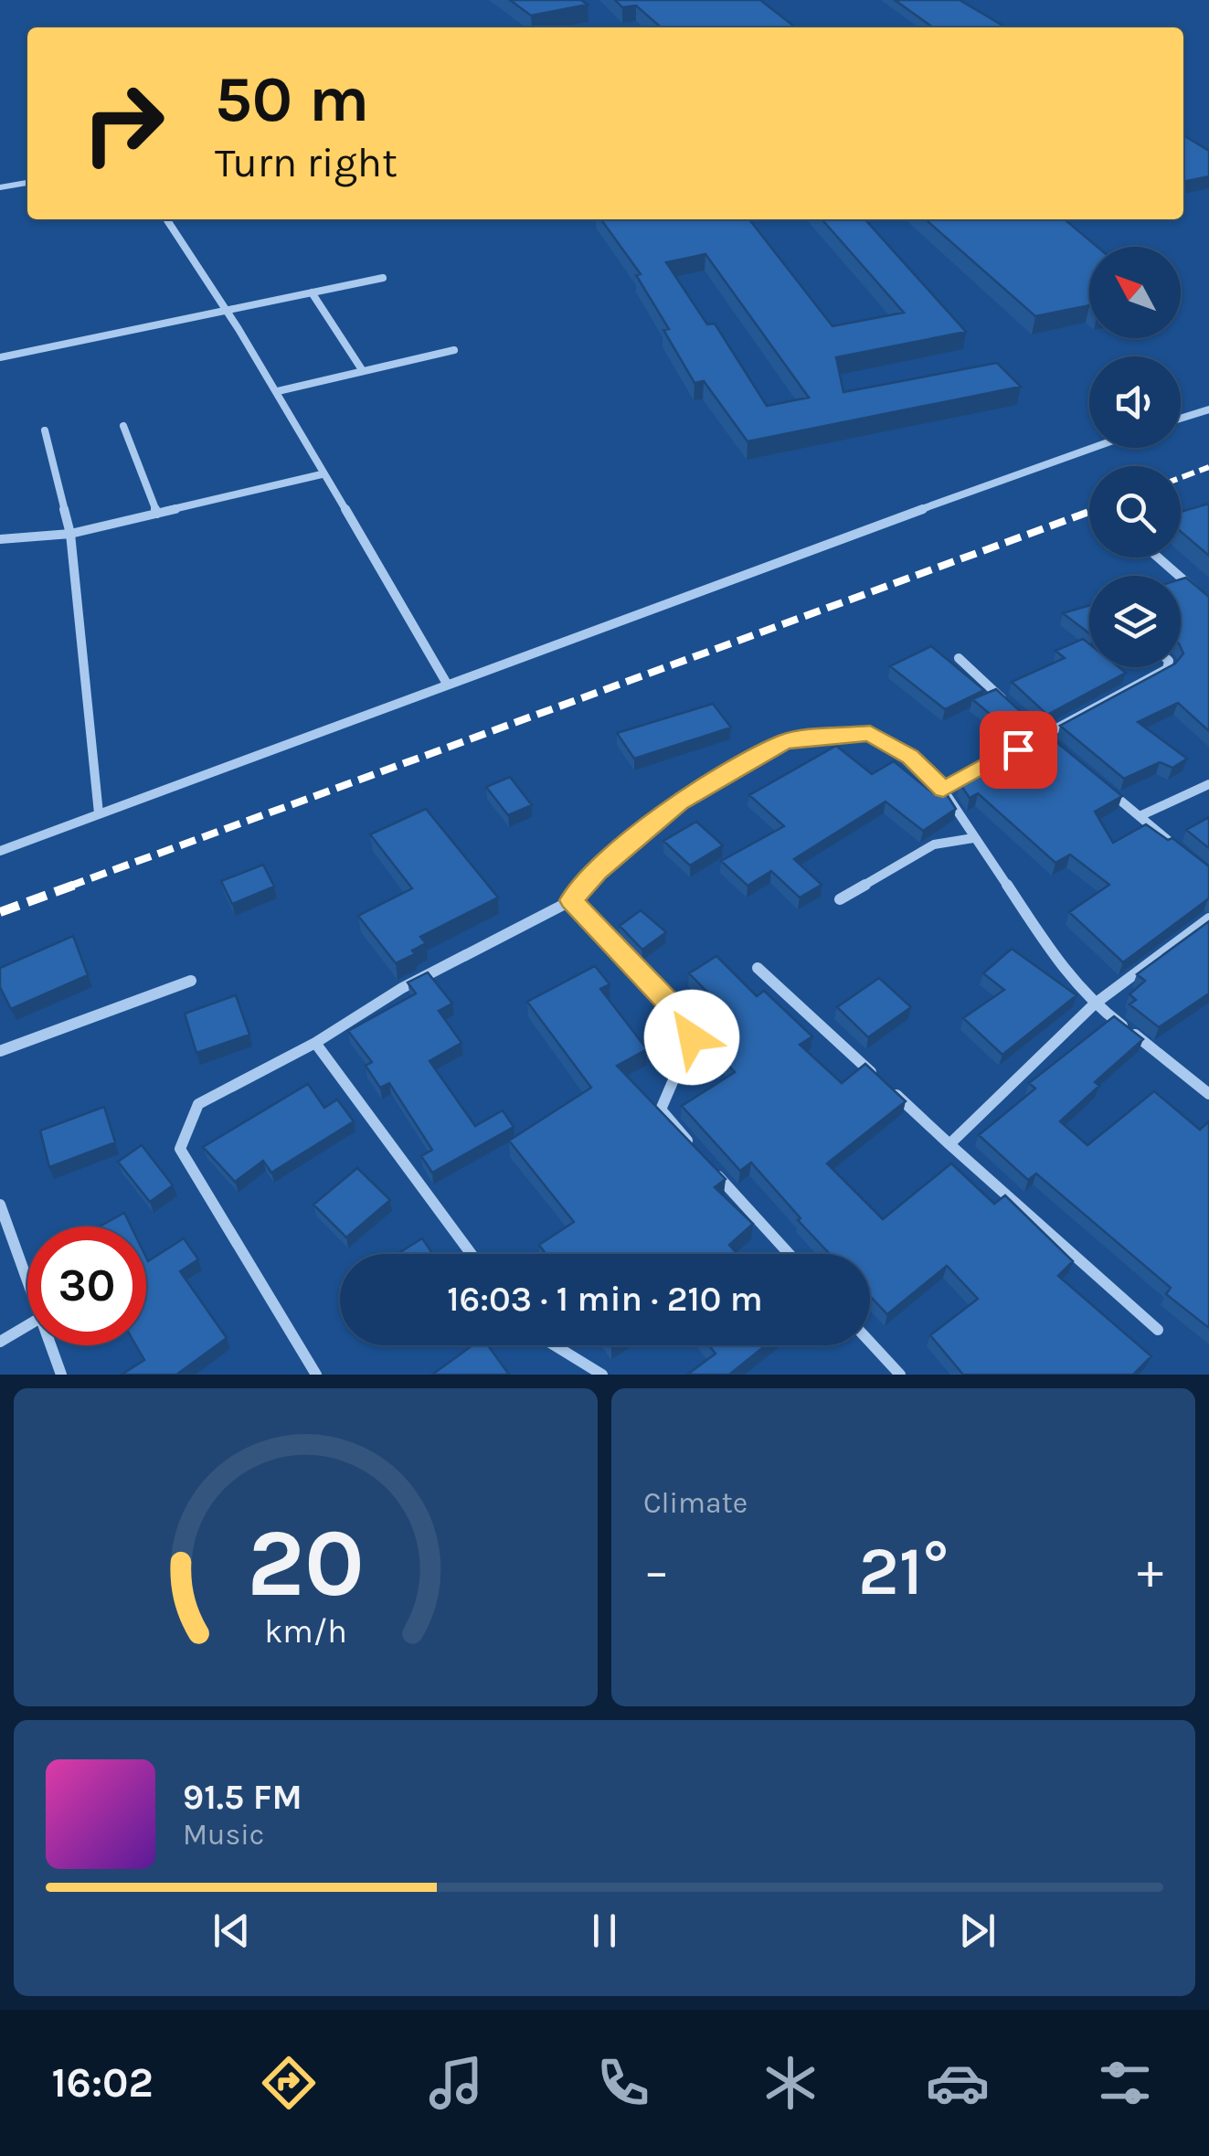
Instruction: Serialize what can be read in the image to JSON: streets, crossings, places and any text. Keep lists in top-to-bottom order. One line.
{"north":"top left","page":{"turn":["50 m","Turn right"],"limit":"30","trip":"16:03 · 1 min · 210 m","tile":"Climate","heat":["−","21°","+"],"song":["91.5 FM","Music"],"tabs":"16:02","gauge":["20","km/h"]}}
